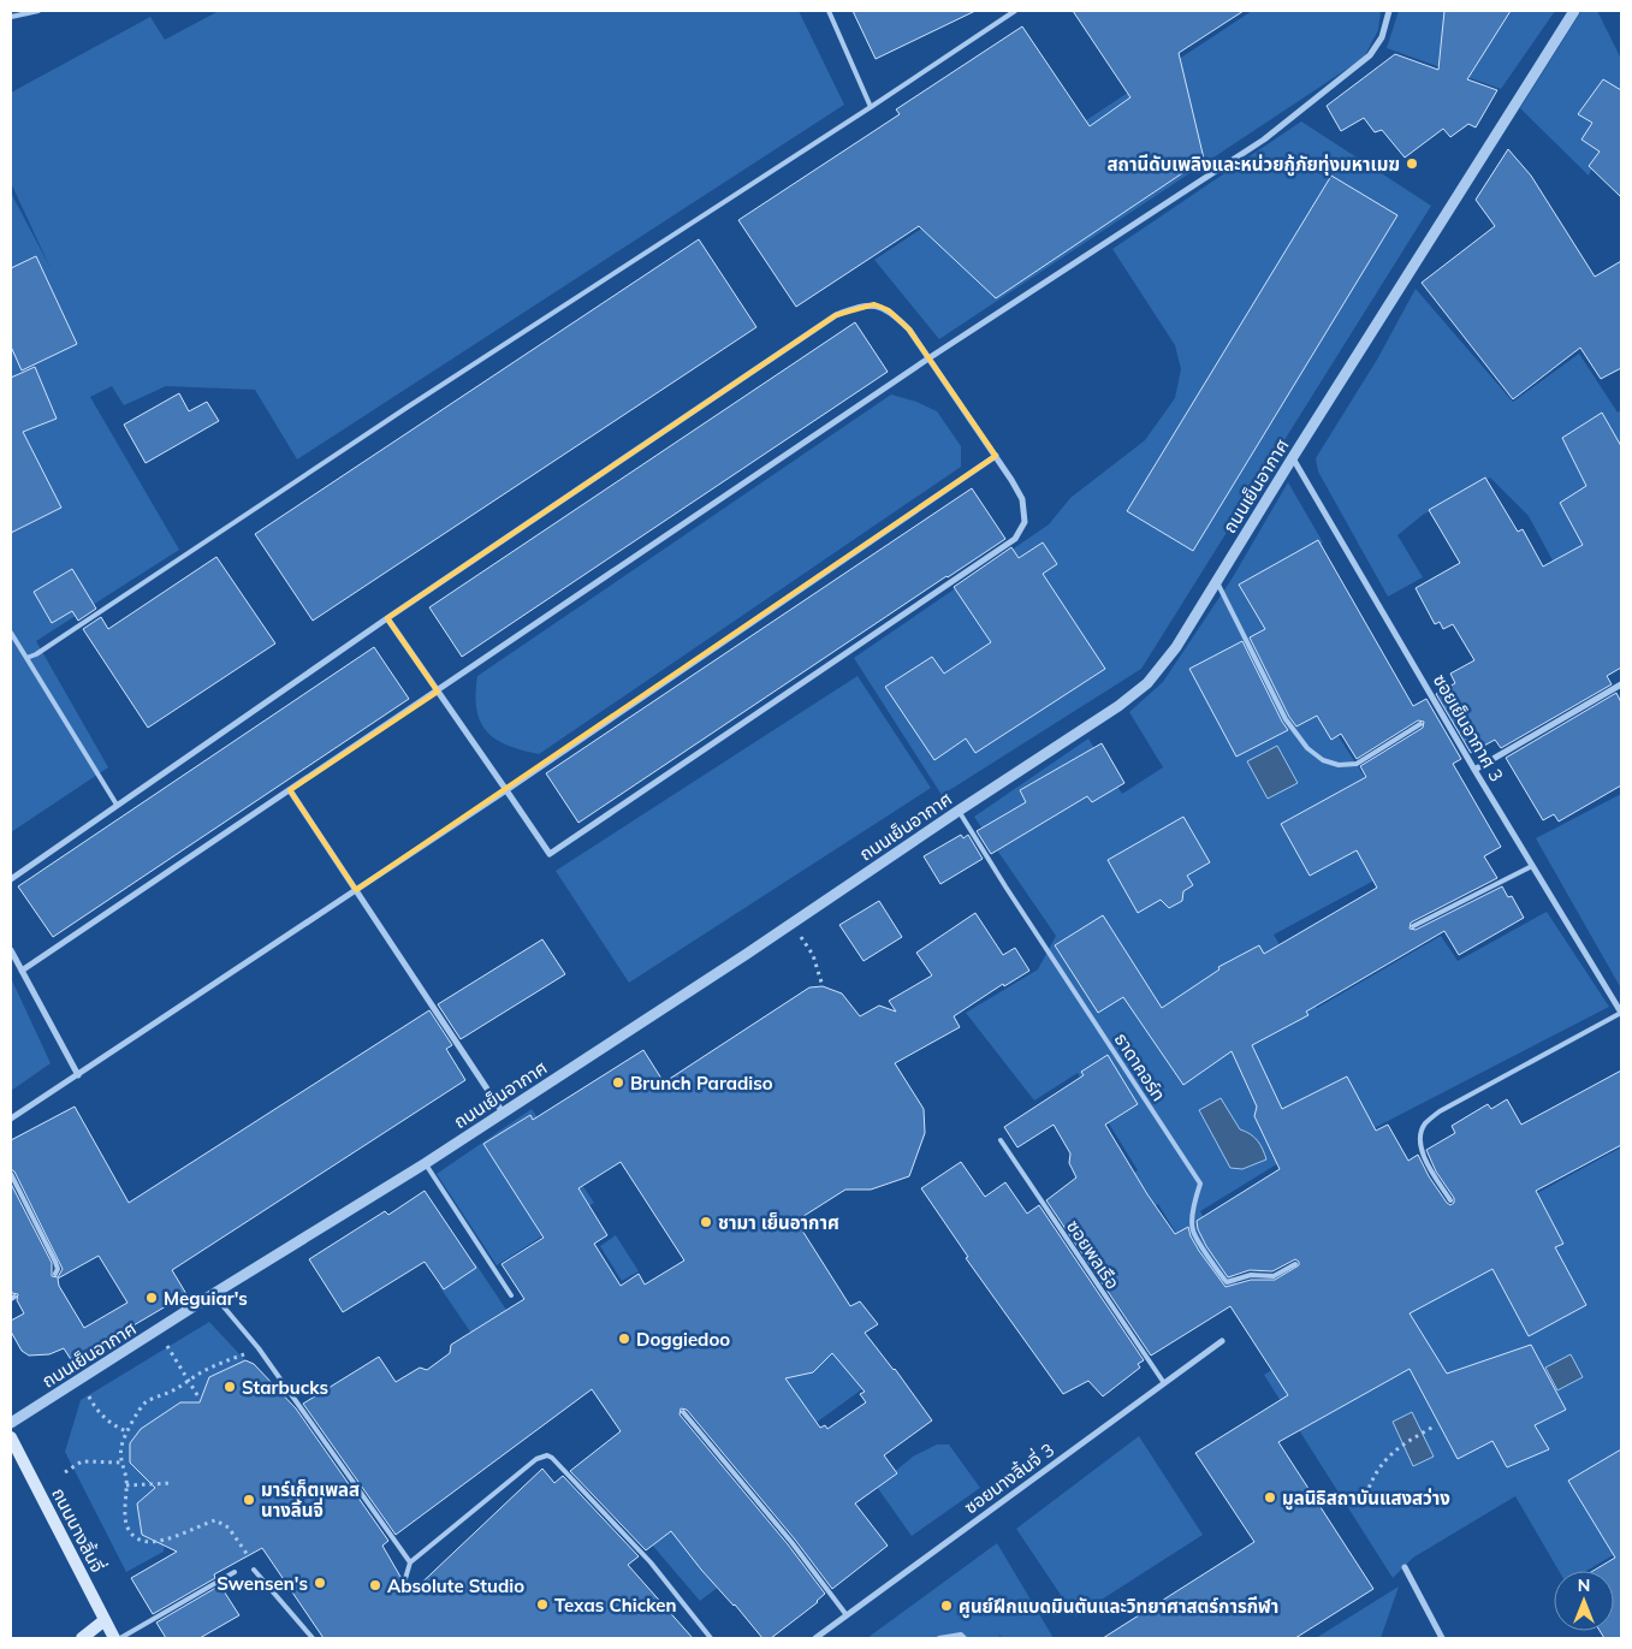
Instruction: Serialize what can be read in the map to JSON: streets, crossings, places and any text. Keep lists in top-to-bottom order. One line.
{"streets":{"main road":["ถนนนางลิ้นจี่"],"street":["ถนนเย็นอากาศ","ซอยเย็นอากาศ 3","ซอยนางลิ้นจี่ 3"],"lane":["ธาดาคอร์ท","ซอยพลเรือ"]},"crossings":[["ถนนเย็นอากาศ","ซอยเย็นอากาศ 3"],["ถนนเย็นอากาศ","ธาดาคอร์ท"],["ซอยพลเรือ","ซอยนางลิ้นจี่ 3"]],"places":["สถานีดับเพลิงและหน่วยกู้ภัยทุ่งมหาเมฆ","Brunch Paradiso","ชามา เย็นอากาศ","Meguiar's","Doggiedoo","Starbucks","มูลนิธิสถาบันแสงสว่าง","มาร์เก็ตเพลส นางลิ้นจี่","Swensen's","Absolute Studio","Texas Chicken","ศูนย์ฝึกแบดมินตันและวิทยาศาสตร์การกีฬา"],"north":"top"}
